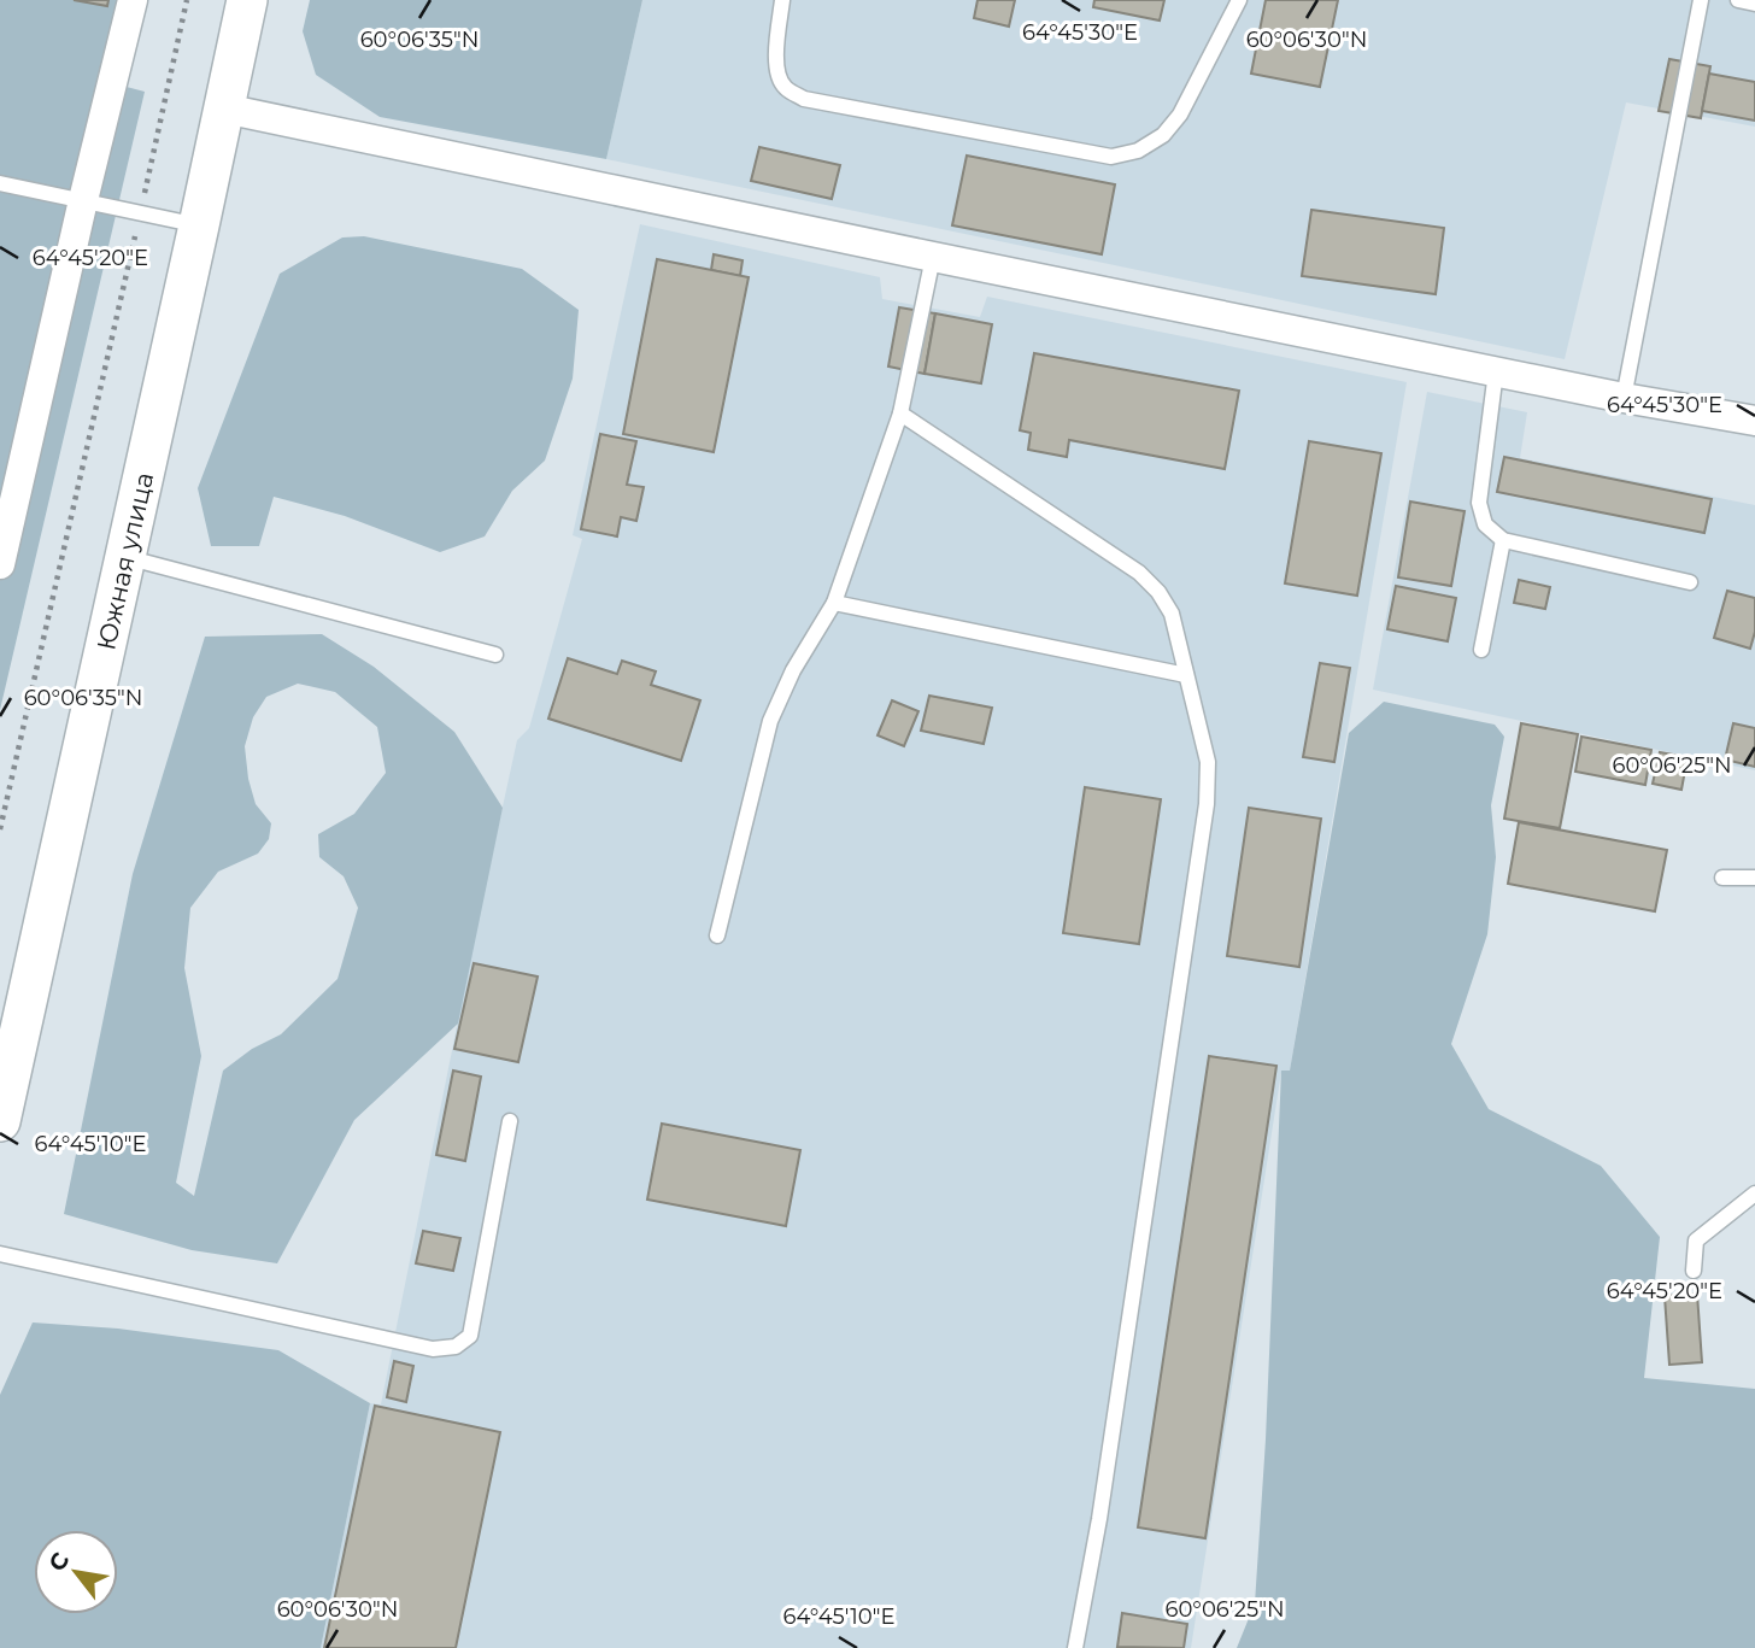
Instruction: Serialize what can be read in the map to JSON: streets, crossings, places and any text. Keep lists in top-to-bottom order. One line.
{"streets":{"main road":["Южная улица"]},"north":"top left","coordinates":["64°45'30\"E","60°06'35\"N","60°06'30\"N","64°45'20\"E","60°06'25\"N","64°45'10\"E"]}
